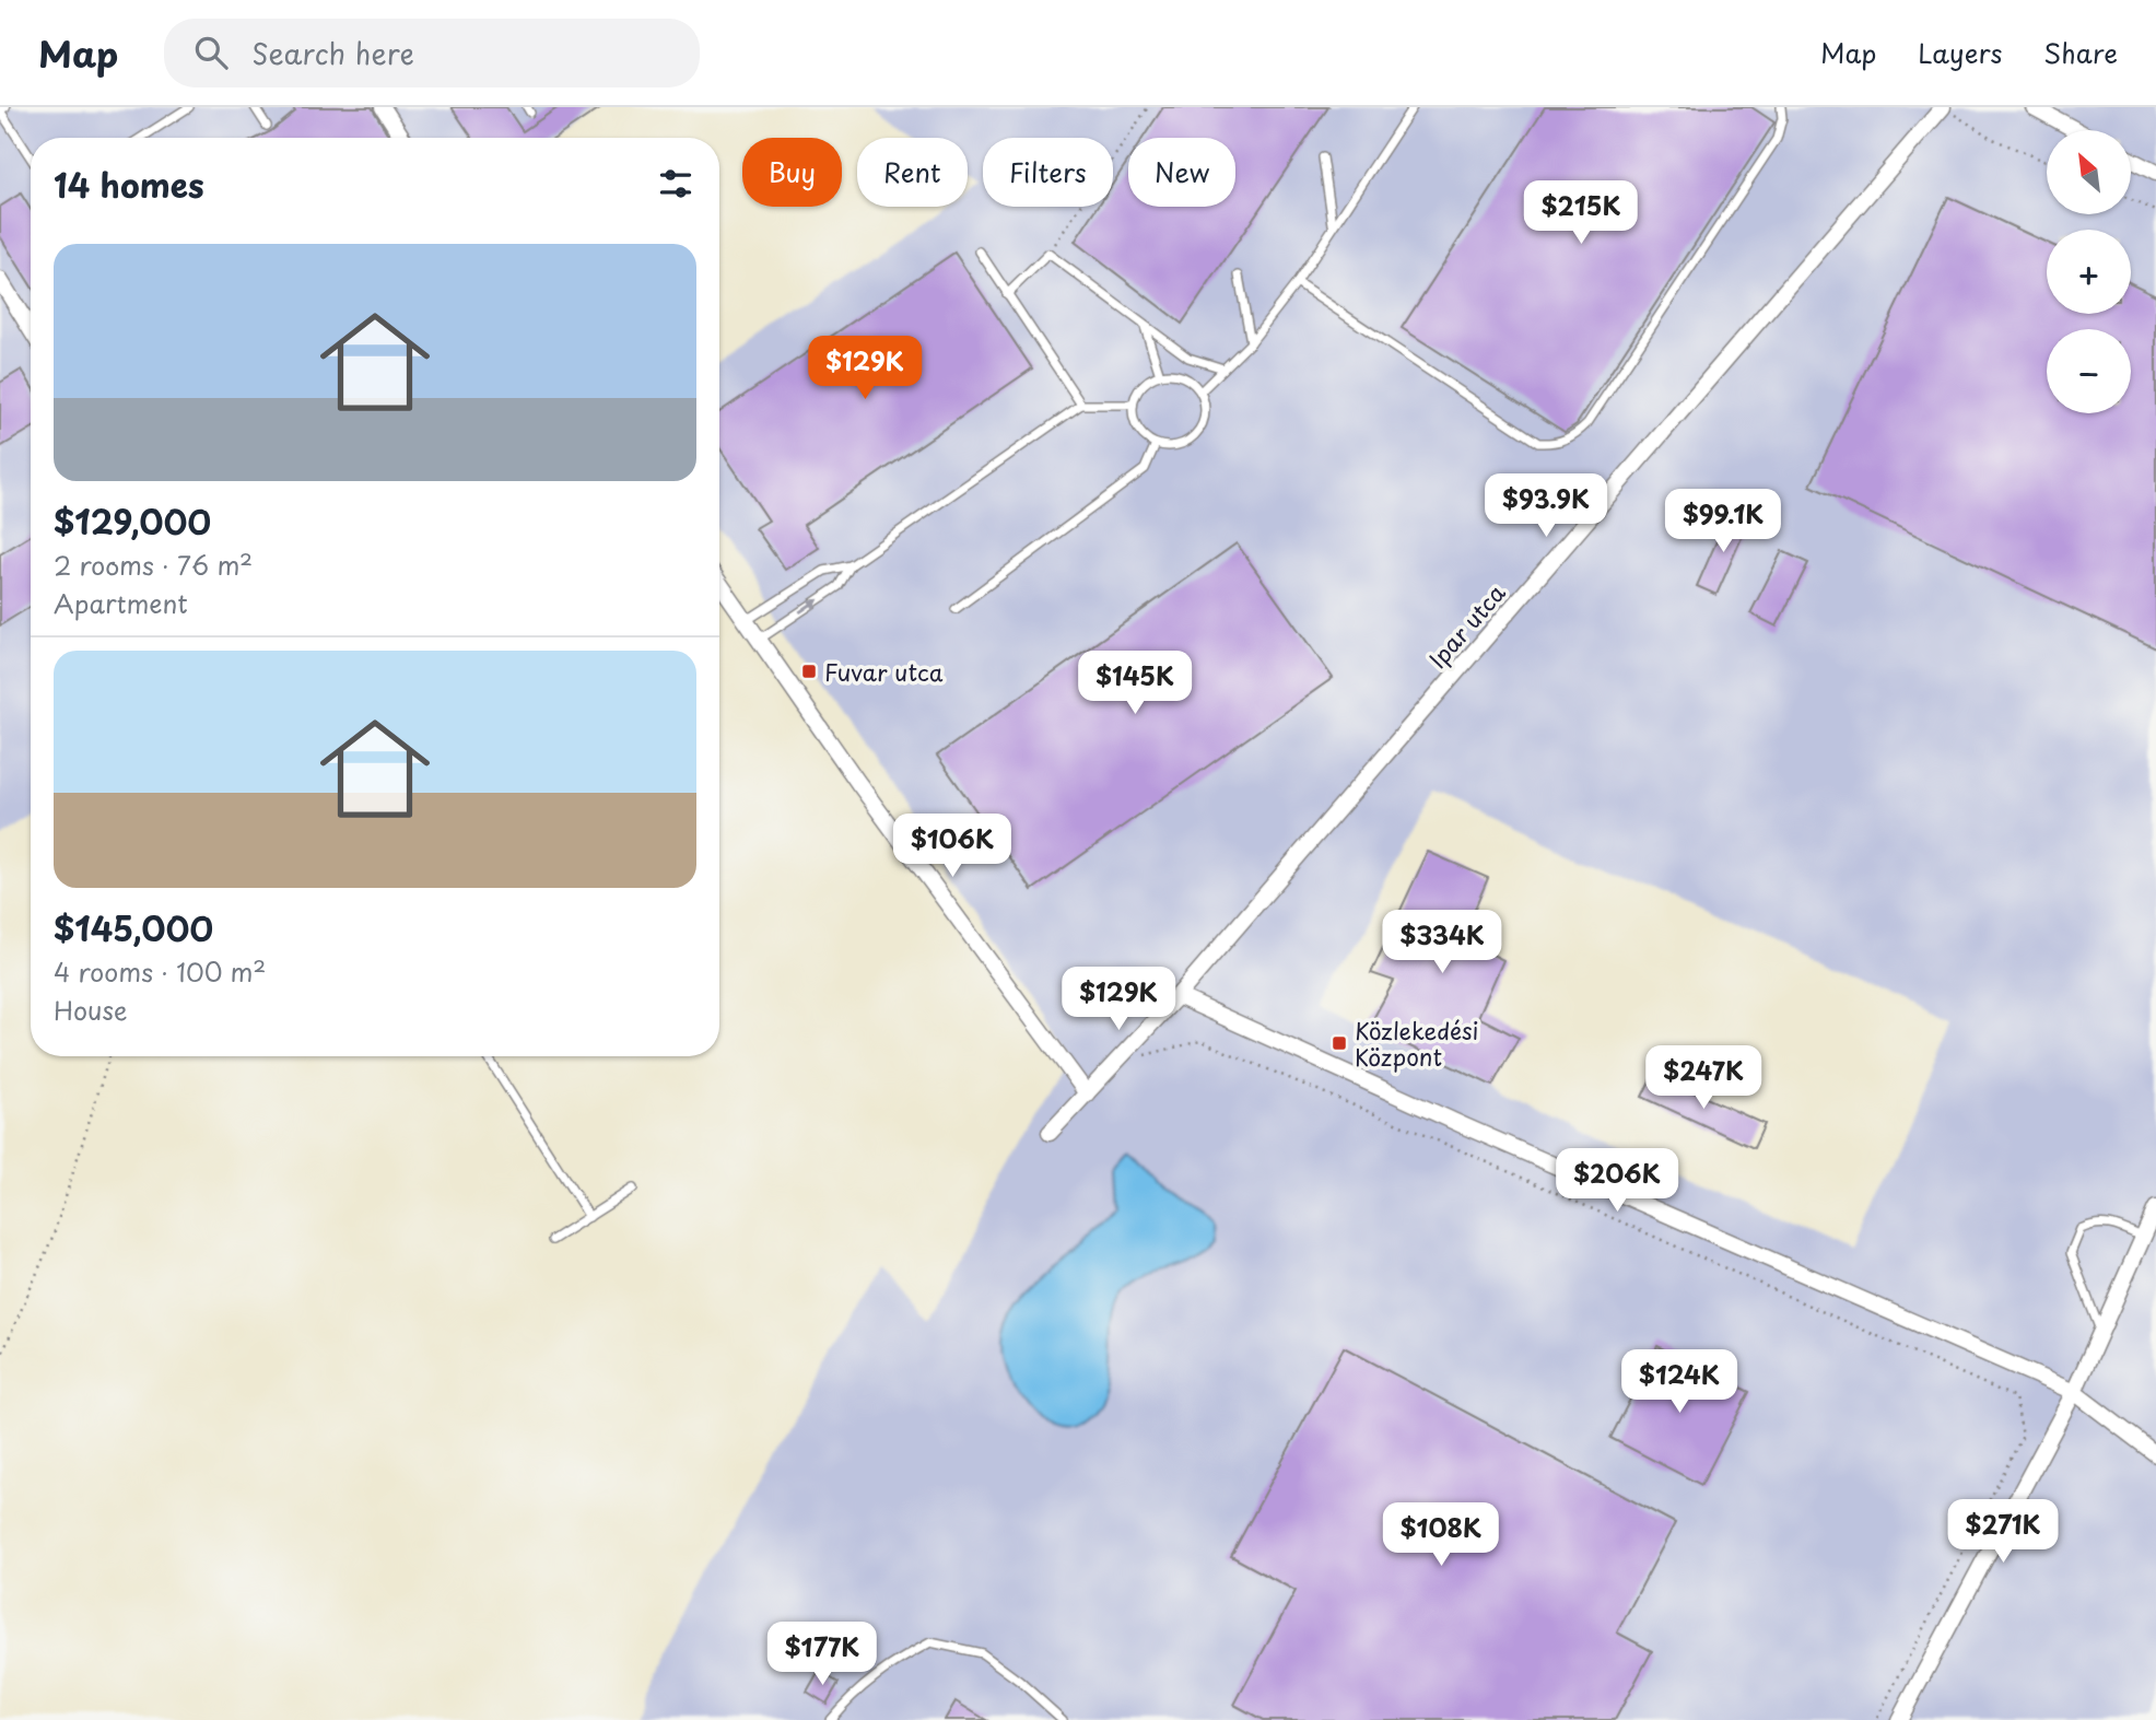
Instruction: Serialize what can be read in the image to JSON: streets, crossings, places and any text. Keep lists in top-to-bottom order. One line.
{"streets":{"street":["Ipar utca"]},"places":{"transit":["Fuvar utca","Közlekedési Központ"]},"north":"top left","page":{"header":"Map","search":"Search here","nav":["Map","Layers","Share"],"map_buttons":["+","−"],"chip":["Buy","Rent","Filters","New"],"heading":"14 homes","price":["$215K","$129K","$93.9K","$99.1K","$145K","$106K","$334K","$129K","$247K","$206K","$124K","$271K","$108K","$177K"],"list":[{"name":"$129,000","note":"2 rooms · 76 m² · Apartment"},{"name":"$145,000","note":"4 rooms · 100 m² · House"}]}}
